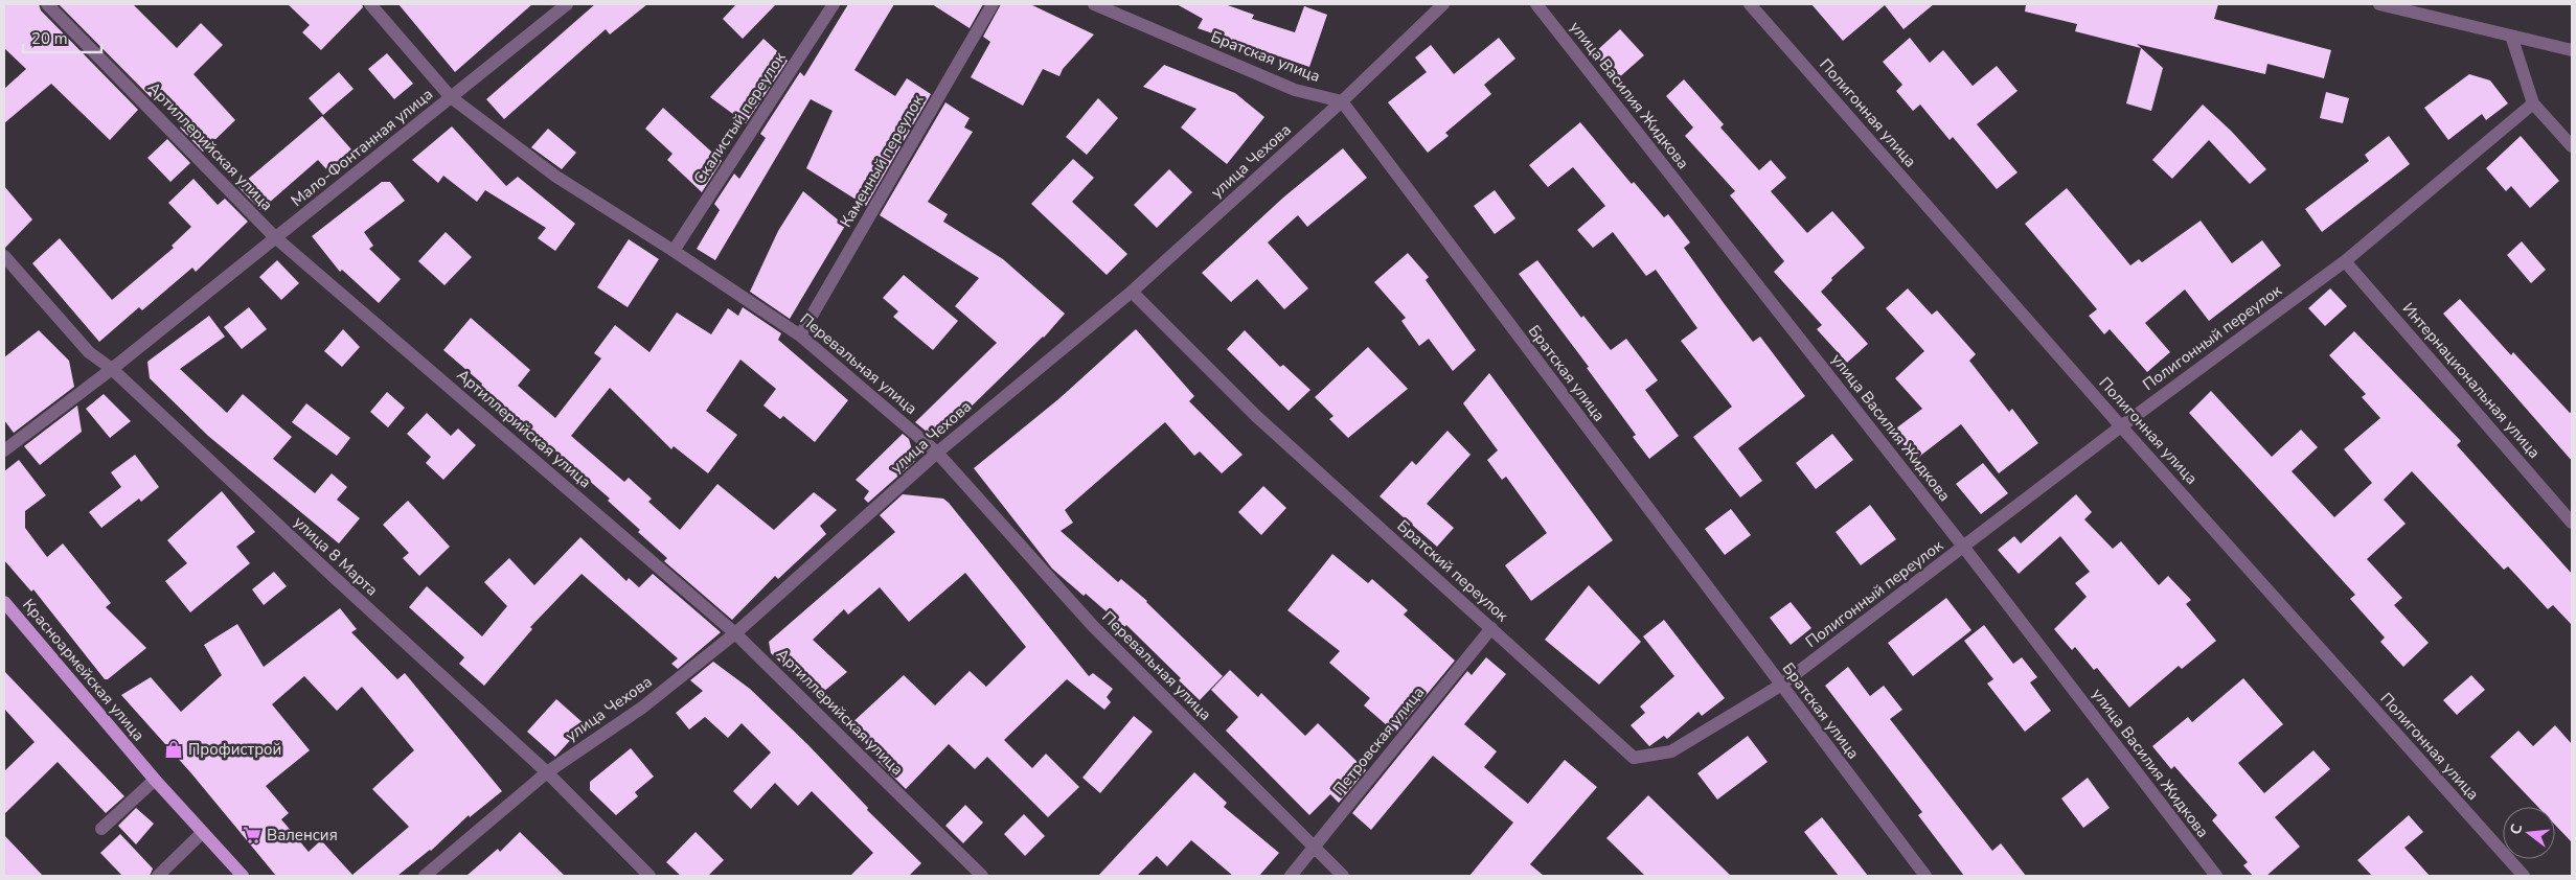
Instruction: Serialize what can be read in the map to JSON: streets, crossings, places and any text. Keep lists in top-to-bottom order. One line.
{"streets":{"main road":["Красноармейская улица"],"street":["Братская улица","улица Василия Жидкова","Полигонная улица","Скалистый переулок","Артиллерийская улица","Мало-Фонтанная улица","Каменный переулок","улица Чехова","Полигонный переулок","Перевальная улица","Интернациональная улица","улица 8 Марта","Братский переулок","Петровская улица"]},"crossings":[["Братская улица","улица Чехова"],["Братская улица","Полигонный переулок"],["Братская улица","Братский переулок"],["улица Василия Жидкова","Полигонный переулок"],["Полигонная улица","Полигонный переулок"],["Скалистый переулок","Перевальная улица"],["Артиллерийская улица","Мало-Фонтанная улица"],["Артиллерийская улица","улица Чехова"],["Мало-Фонтанная улица","Перевальная улица"],["Мало-Фонтанная улица","улица 8 Марта"],["Каменный переулок","Перевальная улица"],["улица Чехова","Перевальная улица"],["улица Чехова","улица 8 Марта"],["улица Чехова","Братский переулок"],["Полигонный переулок","Интернациональная улица"],["Полигонный переулок","Братский переулок"],["Перевальная улица","Петровская улица"],["Братский переулок","Петровская улица"]],"places":{"shop":["Профистрой"],"supermarket":["Валенсия"]},"scale_bar":"20 m","north":"left"}
